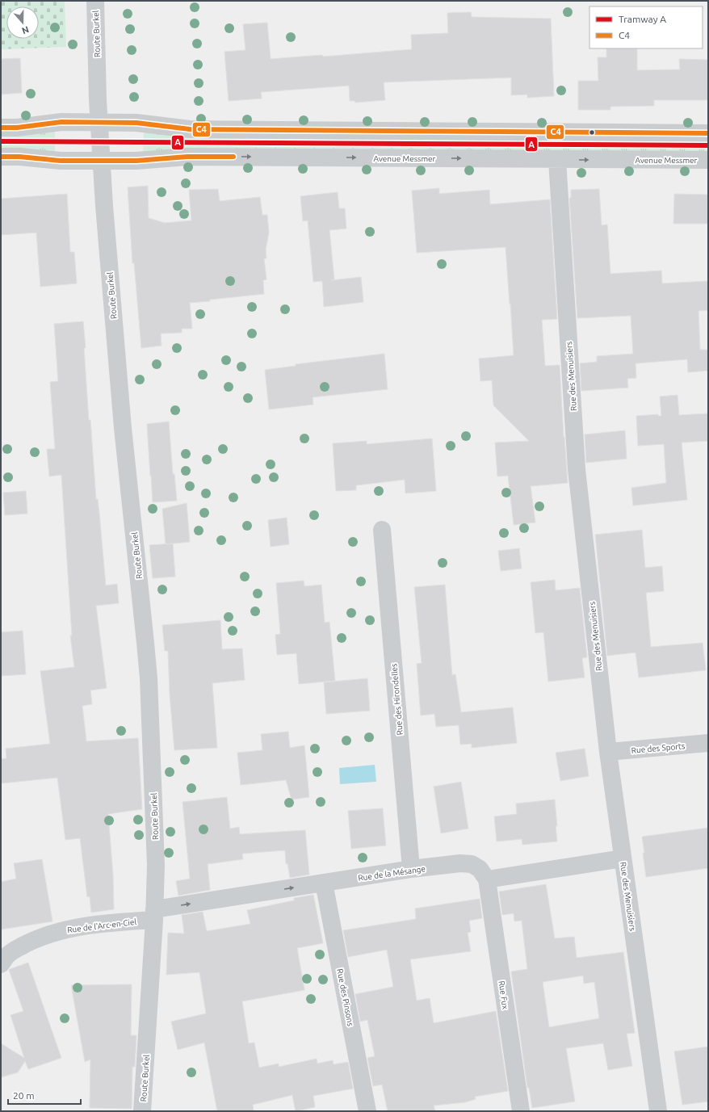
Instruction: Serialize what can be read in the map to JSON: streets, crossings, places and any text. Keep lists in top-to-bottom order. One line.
{"streets":{"street":["Route Burkel","Avenue Messmer","Rue des Menuisiers","Rue des Hirondelles","Rue des Sports","Rue de la Mésange","Rue de l'Arc-en-Ciel","Rue Fux","Rue des Pinsons"]},"crossings":[["Route Burkel","Avenue Messmer"],["Route Burkel","Rue de la Mésange"],["Route Burkel","Rue de l'Arc-en-Ciel"],["Avenue Messmer","Rue des Menuisiers"],["Rue des Menuisiers","Rue des Sports"],["Rue des Hirondelles","Rue de la Mésange"],["Rue de la Mésange","Rue de l'Arc-en-Ciel"],["Rue de la Mésange","Rue Fux"],["Rue de la Mésange","Rue des Pinsons"]],"one_way":["Rue de la Mésange"],"lines":["transit line C4","tram line A"],"legend":["Tramway A","C4"],"scale_bar":"20 m","north":"bottom"}
